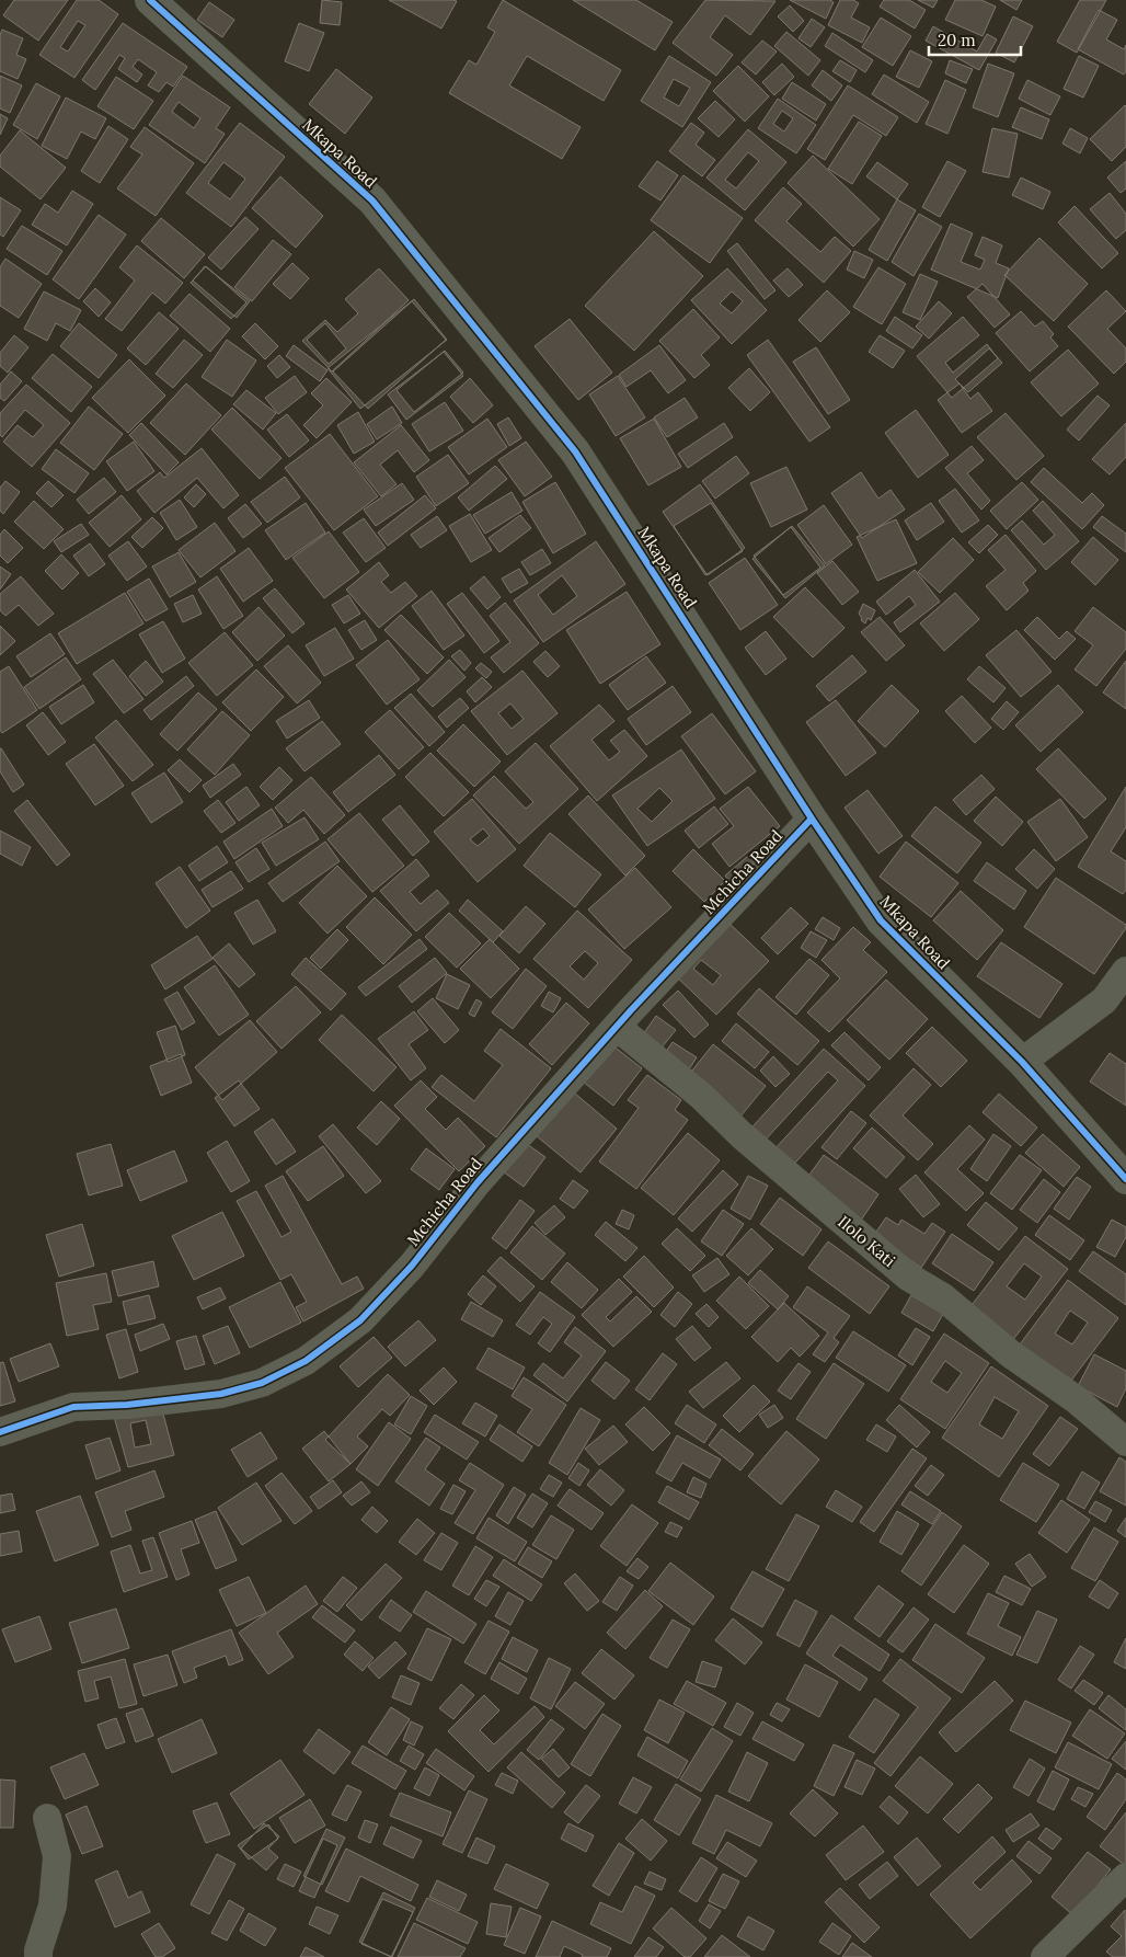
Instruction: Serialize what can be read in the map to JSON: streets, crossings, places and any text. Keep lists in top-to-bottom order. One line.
{"streets":{"street":["Mkapa Road","Mchicha Road","Ilolo Kati"]},"crossings":[["Mkapa Road","Mchicha Road"],["Mchicha Road","Ilolo Kati"]],"scale_bar":"20 m"}
